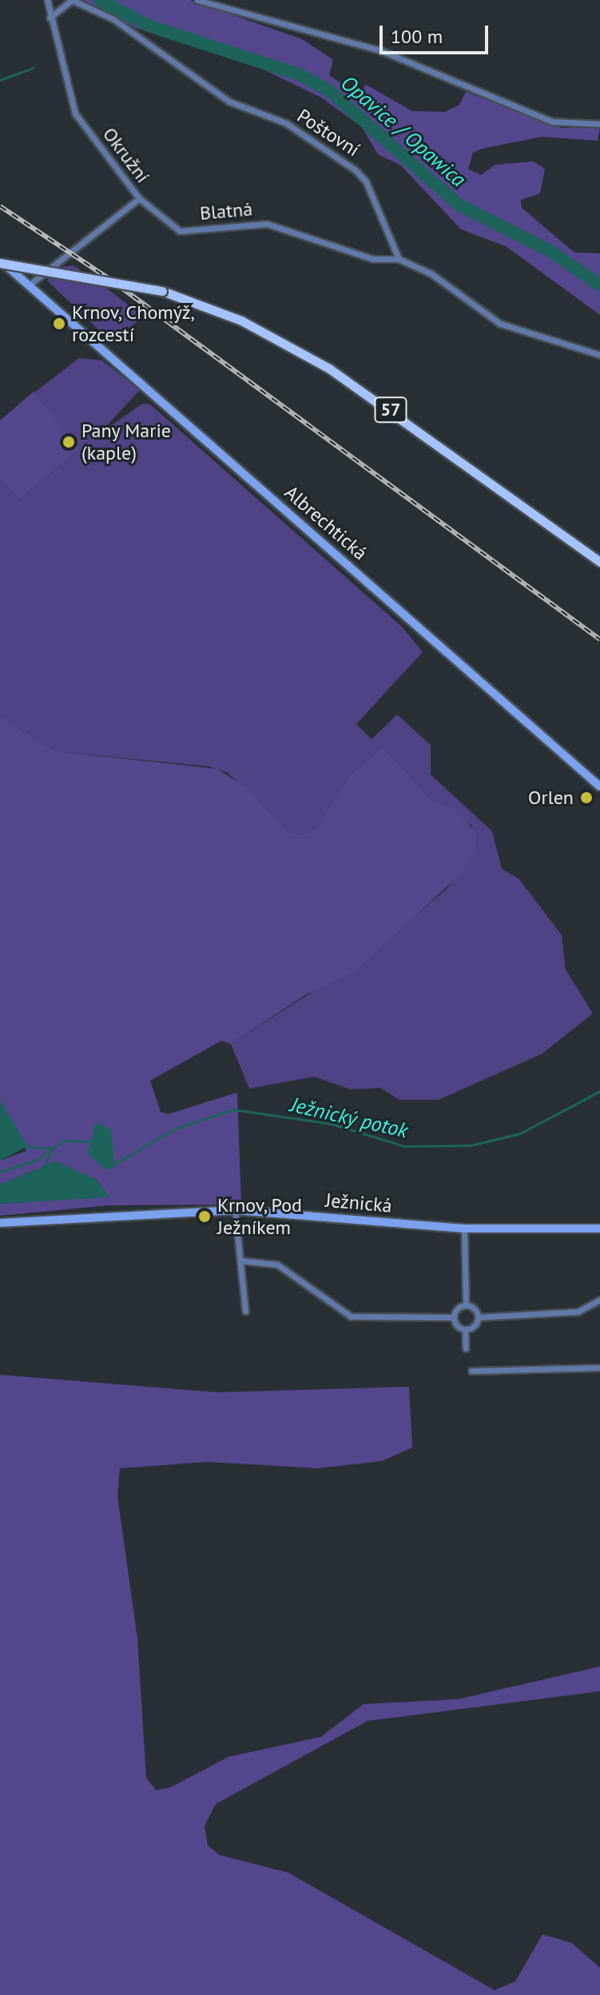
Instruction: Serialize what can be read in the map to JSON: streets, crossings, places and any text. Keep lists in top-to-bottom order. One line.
{"streets":{"main road":["57","Albrechtická","Ježnická"],"street":["Poštovní","Okružní","Blatná"]},"crossings":[["Poštovní","Okružní"],["Poštovní","Blatná"],["Okružní","Blatná"],["Okružní","Albrechtická"],["57","Albrechtická"]],"water":["Opavice / Opawica","Ježnický potok"],"places":["Krnov, Chomýž, rozcestí","Pany Marie (kaple)","Orlen","Krnov, Pod Ježníkem"],"scale_bar":"100 m"}
